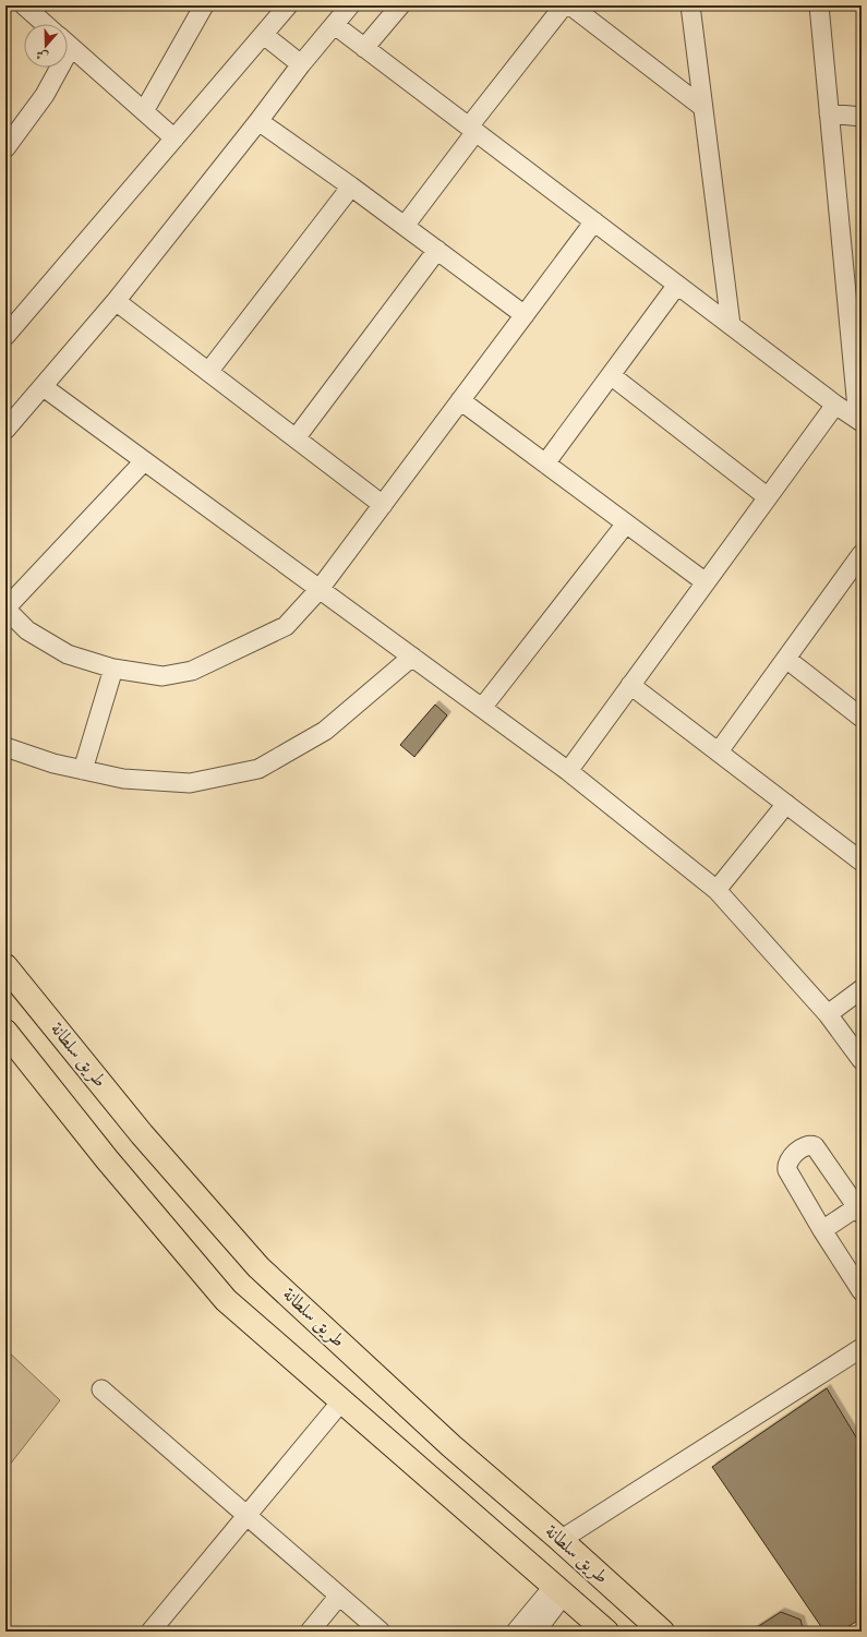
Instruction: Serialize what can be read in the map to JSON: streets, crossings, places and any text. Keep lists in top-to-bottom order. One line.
{"streets":{"main road":["طريق سلطانة"]},"north":"bottom"}
